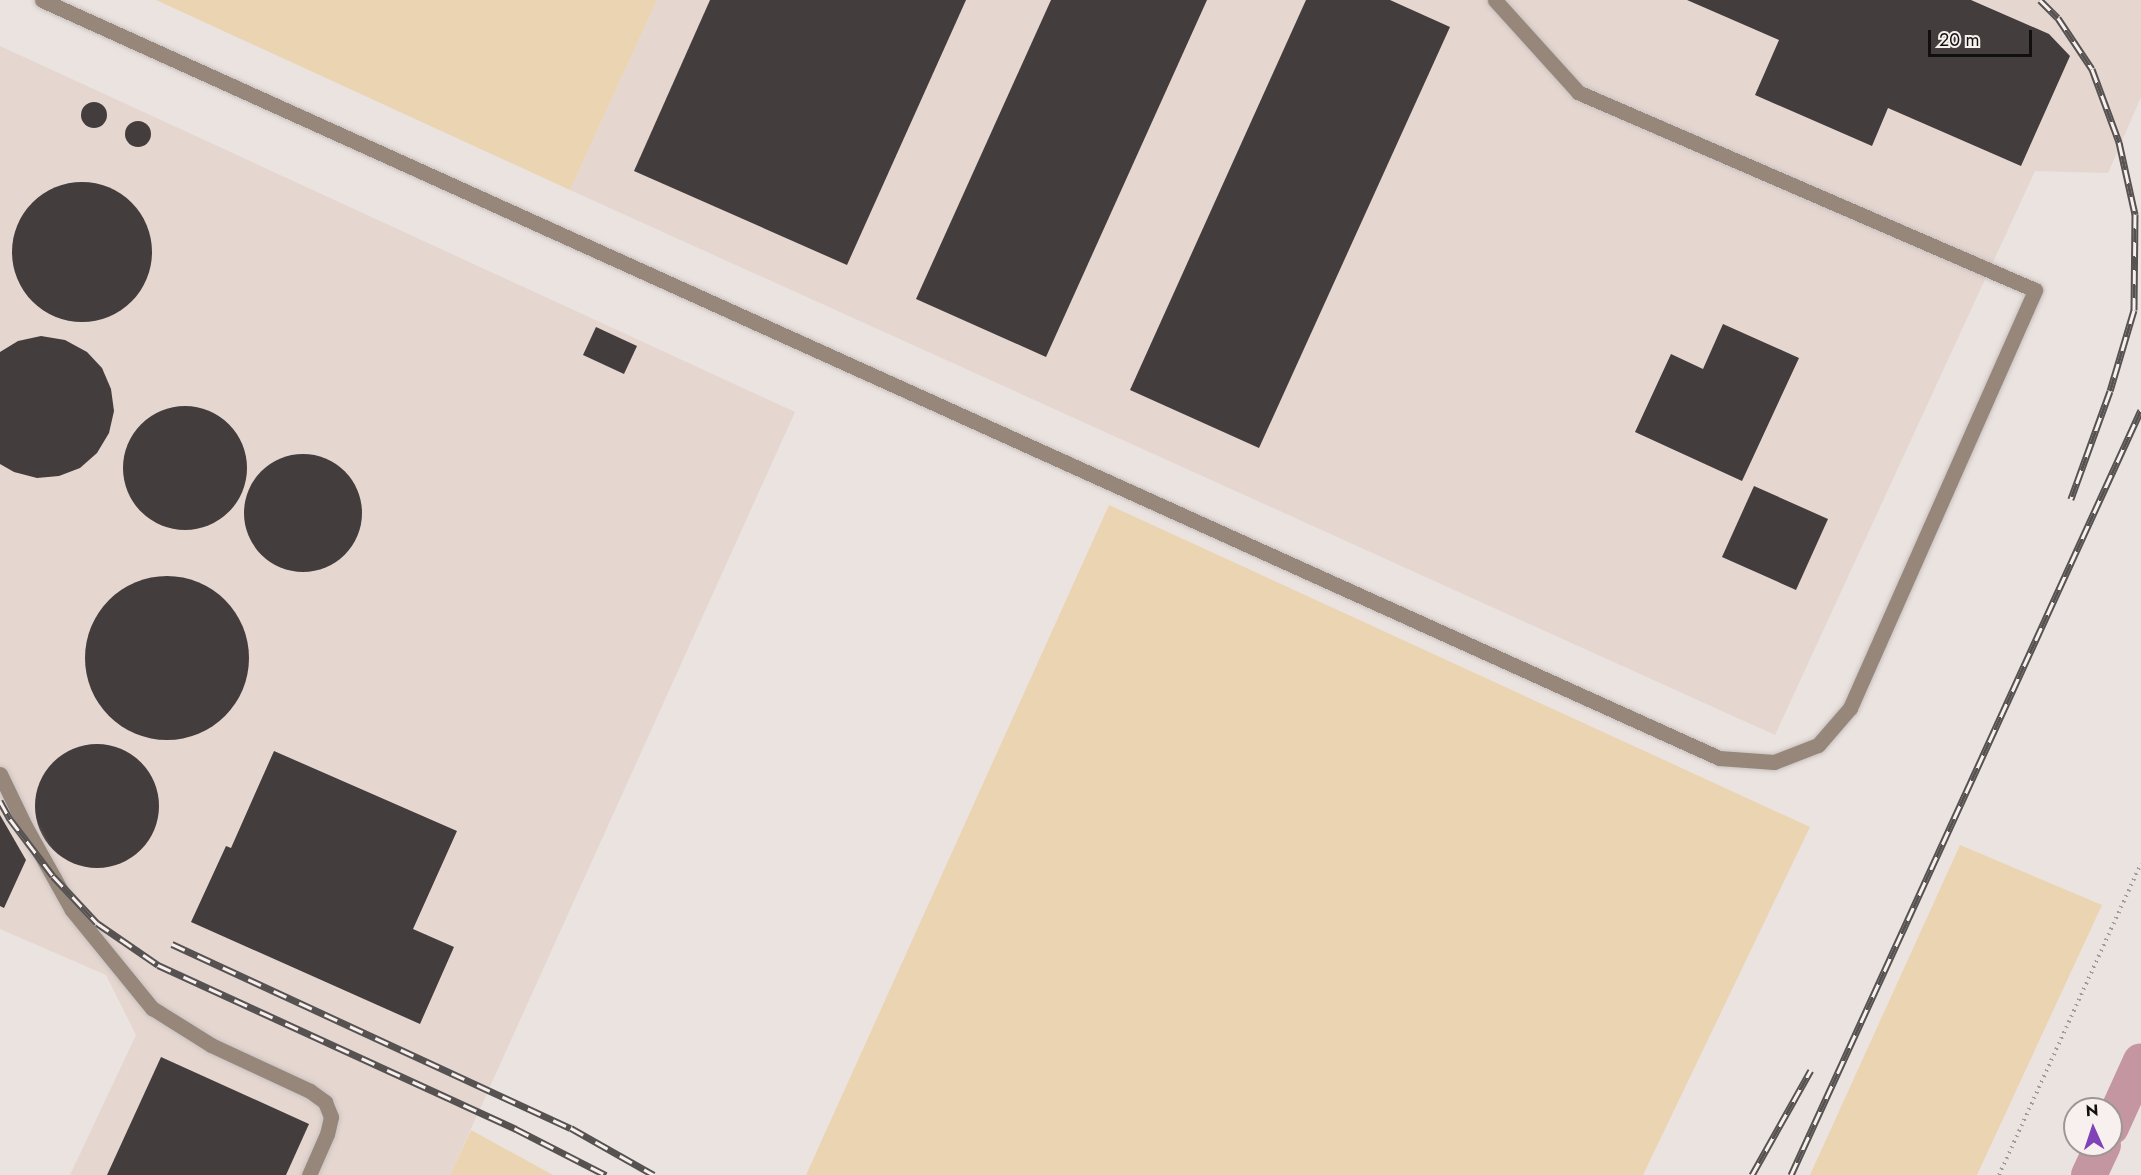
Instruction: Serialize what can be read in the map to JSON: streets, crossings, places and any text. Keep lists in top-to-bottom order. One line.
{"scale_bar":"20 m","north":"top"}
